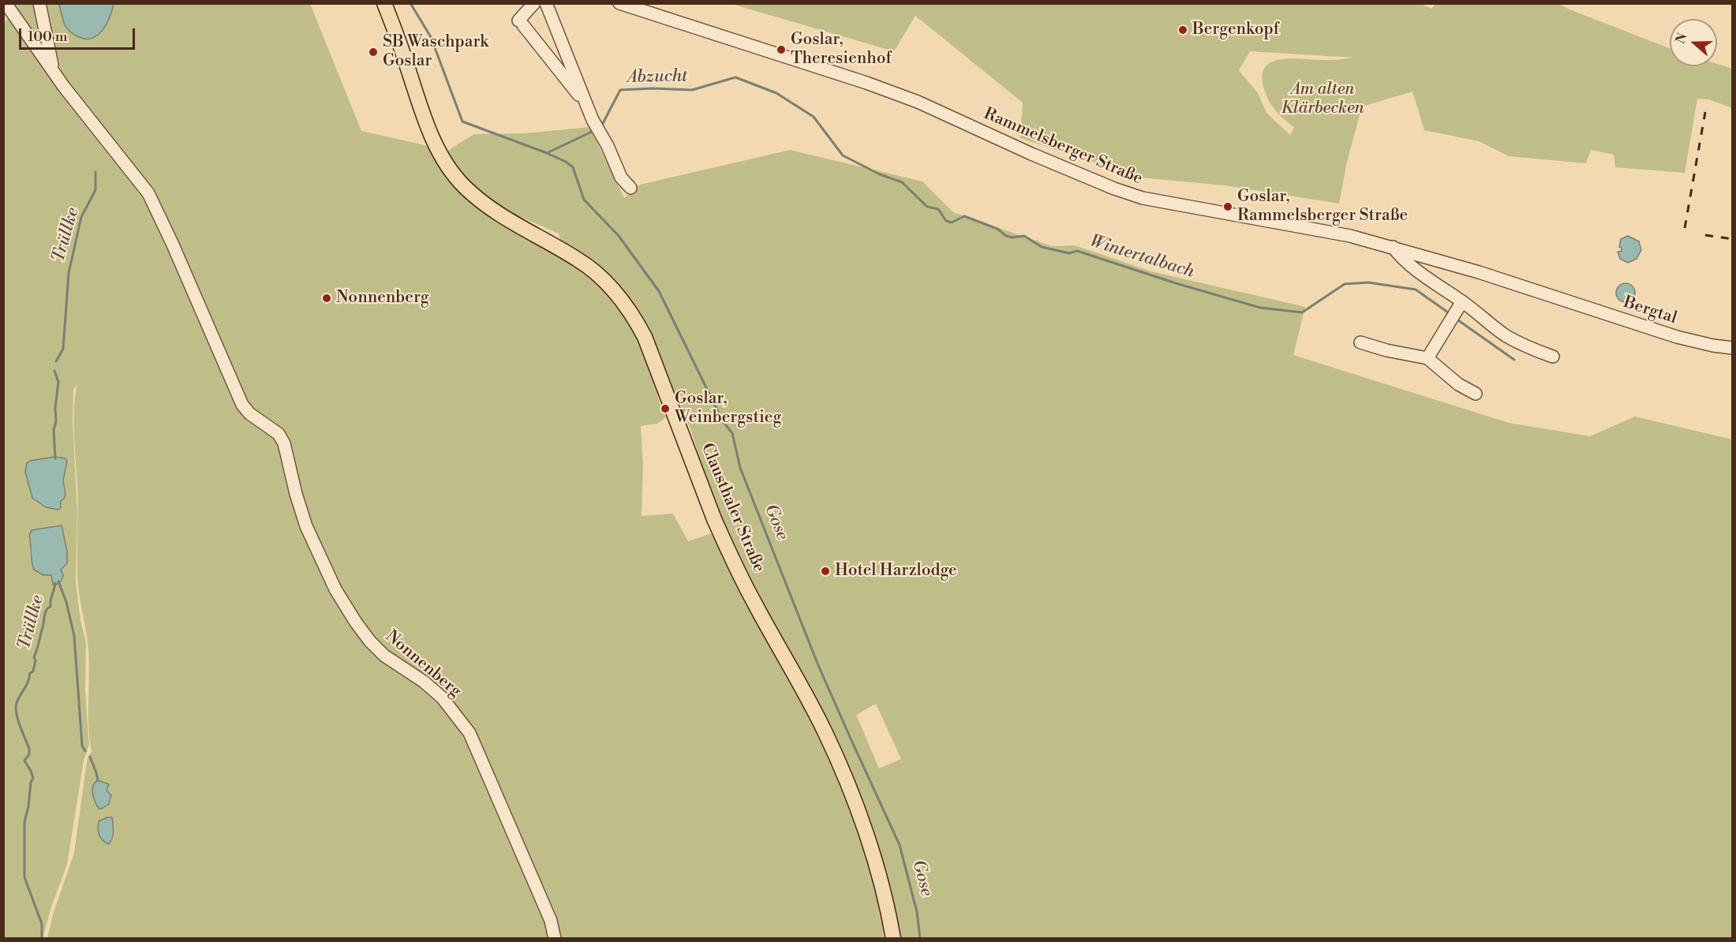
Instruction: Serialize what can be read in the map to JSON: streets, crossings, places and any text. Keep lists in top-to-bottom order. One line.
{"streets":{"main road":["Clausthaler Straße"],"street":["Rammelsberger Straße","Bergtal","Nonnenberg"]},"crossings":[["Rammelsberger Straße","Bergtal"]],"water":["Abzucht","Trüllke","Wintertalbach","Gose"],"parks":["Am alten Klärbecken"],"places":["Bergenkopf","Goslar, Theresienhof","SB Waschpark Goslar","Goslar, Rammelsberger Straße","Nonnenberg","Goslar, Weinbergstieg","Hotel Harzlodge"],"scale_bar":"100 m","north":"left"}
